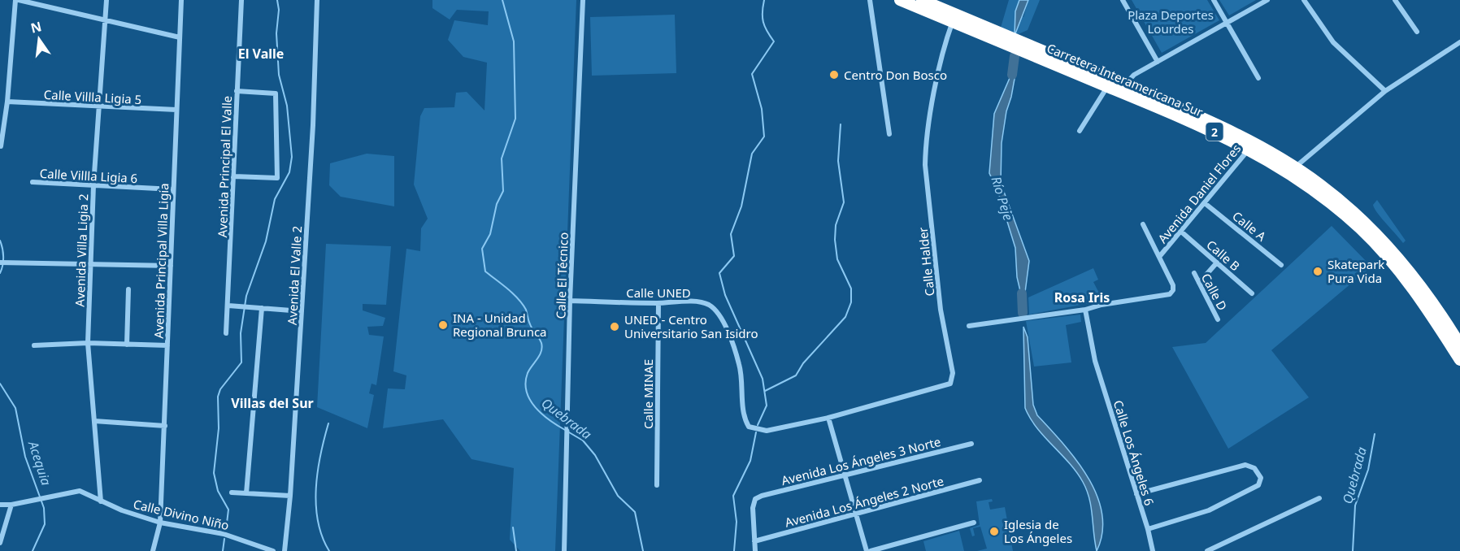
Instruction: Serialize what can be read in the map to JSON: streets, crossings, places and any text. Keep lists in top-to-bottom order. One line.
{"streets":{"highway":["Carretera Interamericana Sur","2"],"street":["Calle Villla Ligia 5","Avenida Principal El Valle","Calle Villla Ligia 6","Avenida Daniel Flores","Calle A","Avenida Villa Ligia 2","Calle B","Avenida Principal Villa Ligia","Calle Halder","Avenida El Valle 2","Calle El Técnico","Calle D","Calle UNED","Calle MINAE","Calle Los Ángeles 6","Avenida Los Ángeles 3 Norte","Avenida Los Ángeles 2 Norte","Calle Divino Niño"]},"crossings":[["Carretera Interamericana Sur","Avenida Daniel Flores"],["Carretera Interamericana Sur","Calle Halder"],["Calle Villla Ligia 5","Avenida Villa Ligia 2"],["Calle Villla Ligia 5","Avenida Principal Villa Ligia"],["Calle Villla Ligia 6","Avenida Villa Ligia 2"],["Calle Villla Ligia 6","Avenida Principal Villa Ligia"],["Avenida Daniel Flores","Calle A"],["Avenida Daniel Flores","Calle B"],["Avenida Villa Ligia 2","Calle Divino Niño"],["Avenida Principal Villa Ligia","Calle Divino Niño"],["Calle Halder","Calle UNED"],["Calle El Técnico","Calle UNED"],["Calle UNED","Calle MINAE"],["Avenida Los Ángeles 3 Norte","Avenida Los Ángeles 2 Norte"]],"districts":["El Valle","Rosa Iris","Villas del Sur"],"water":["Río Peje","Quebrada","Acequia"],"parks":["Plaza Deportes Lourdes"],"places":["Centro Don Bosco","Skatepark Pura Vida","INA - Unidad Regional Brunca","UNED - Centro Universitario San Isidro","Iglesia de Los Ángeles"],"north":"top"}
